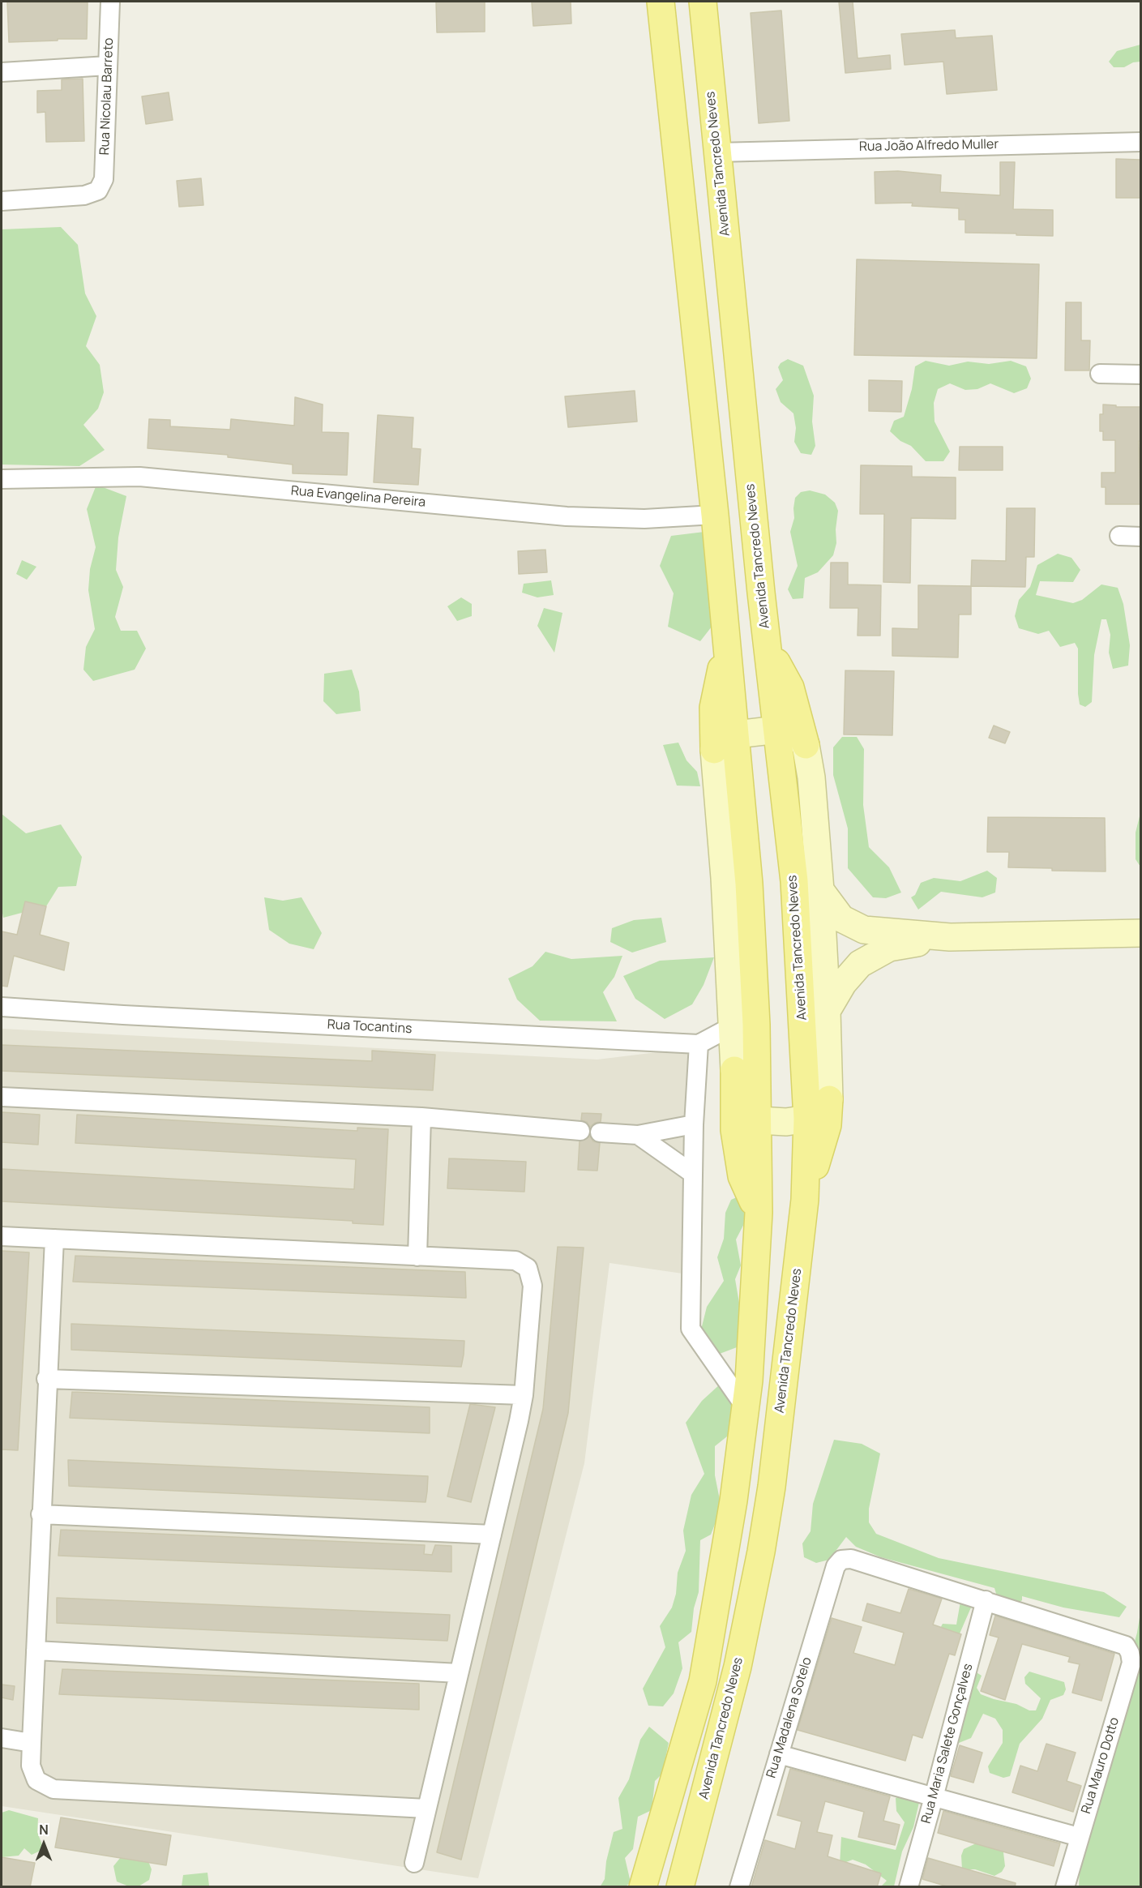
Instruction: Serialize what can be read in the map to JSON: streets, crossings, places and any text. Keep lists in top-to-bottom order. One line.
{"streets":{"main road":["Avenida Tancredo Neves"],"street":["Rua Nicolau Barreto","Rua João Alfredo Muller","Rua Evangelina Pereira","Rua Tocantins","Rua Madalena Sotelo","Rua Maria Salete Gonçalves","Rua Mauro Dotto"]},"crossings":[["Rua João Alfredo Muller","Avenida Tancredo Neves"],["Rua Madalena Sotelo","Rua Maria Salete Gonçalves"],["Rua Madalena Sotelo","Rua Mauro Dotto"],["Rua Maria Salete Gonçalves","Rua Mauro Dotto"]],"north":"top"}
